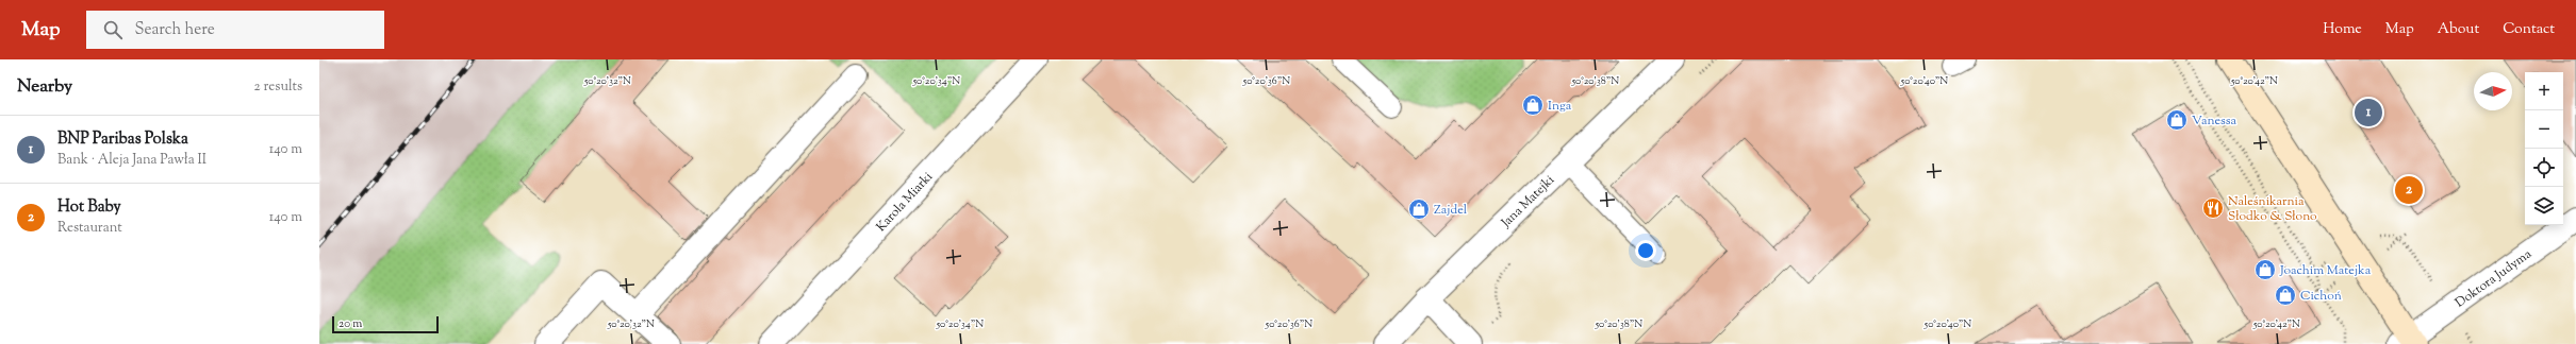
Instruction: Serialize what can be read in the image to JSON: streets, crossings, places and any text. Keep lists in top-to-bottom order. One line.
{"streets":{"street":["Jana Matejki","Karola Miarki","Doktora Judyma"]},"places":{"shop":["Inga","Vanessa","Zajdel","Joachim Matejka","Cichoń"],"restaurant":["Naleśnikarnia Słodko & Słono"]},"scale_bar":"20 m","north":"right","page":{"header":"Map","search":"Search here","nav":["Home","Map","About","Contact"],"heading":["Nearby","2 results"],"map_buttons":["+","−"],"pins":["1","2"],"list":[{"mark":"1","name":"BNP Paribas Polska","note":"Bank · Aleja Jana Pawła II","value":"140 m"},{"mark":"2","name":"Hot Baby","note":"Restaurant","value":"140 m"}],"scale":"20 m"},"coordinates":["50°20'32\"N","50°20'34\"N","50°20'36\"N","50°20'38\"N","50°20'40\"N","50°20'42\"N"]}
